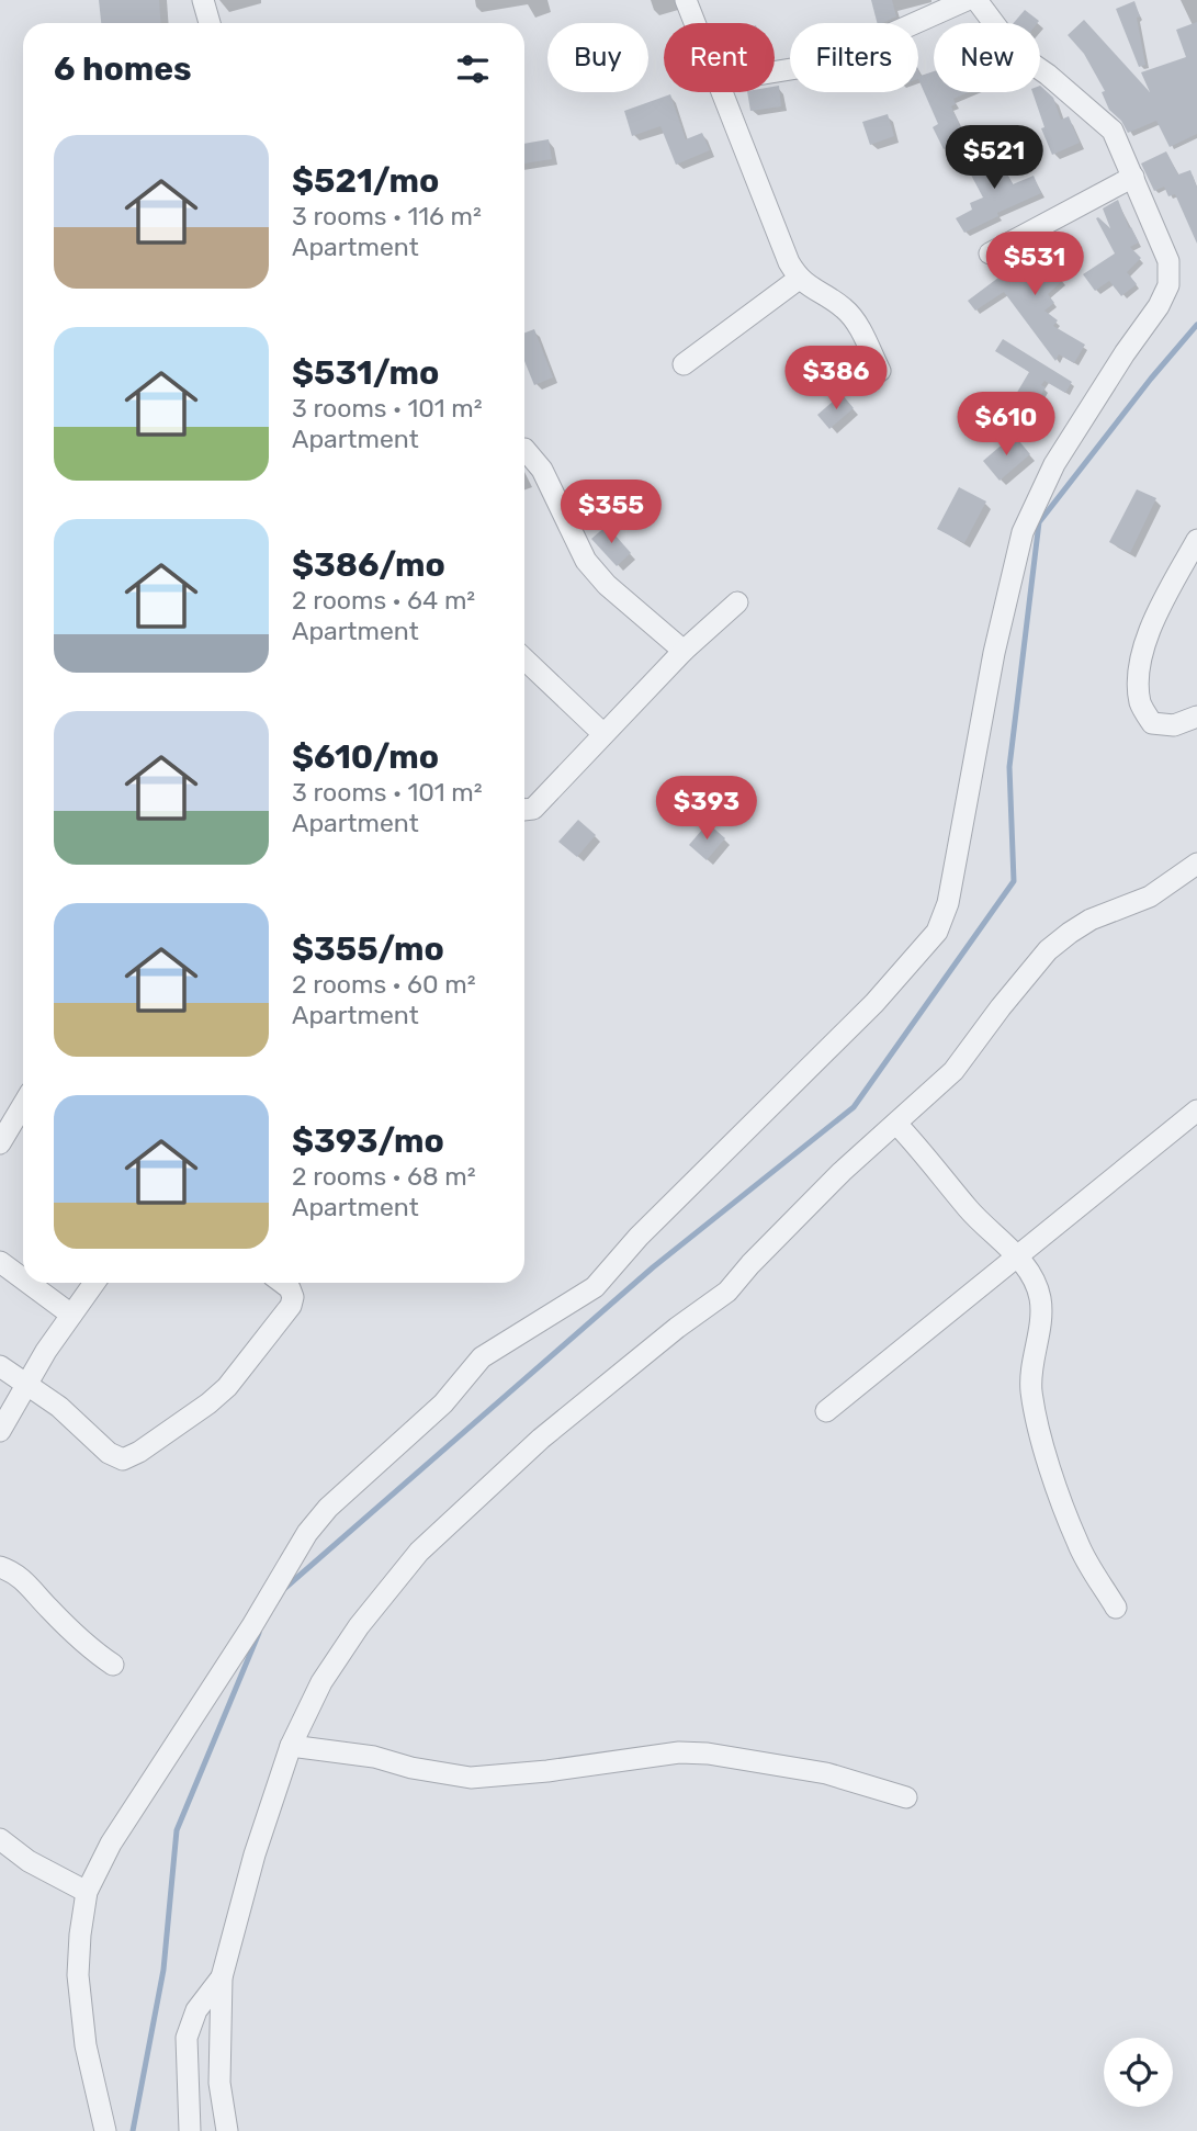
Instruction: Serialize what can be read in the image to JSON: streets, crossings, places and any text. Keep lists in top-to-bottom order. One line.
{"page":{"chip":["Buy","Rent","Filters","New"],"heading":"6 homes","list":[{"name":"$521/mo","note":"3 rooms · 116 m² · Apartment"},{"name":"$531/mo","note":"3 rooms · 101 m² · Apartment"},{"name":"$386/mo","note":"2 rooms · 64 m² · Apartment"},{"name":"$610/mo","note":"3 rooms · 101 m² · Apartment"},{"name":"$355/mo","note":"2 rooms · 60 m² · Apartment"},{"name":"$393/mo","note":"2 rooms · 68 m² · Apartment"}],"price":["$521","$531","$386","$610","$355","$393"]}}
